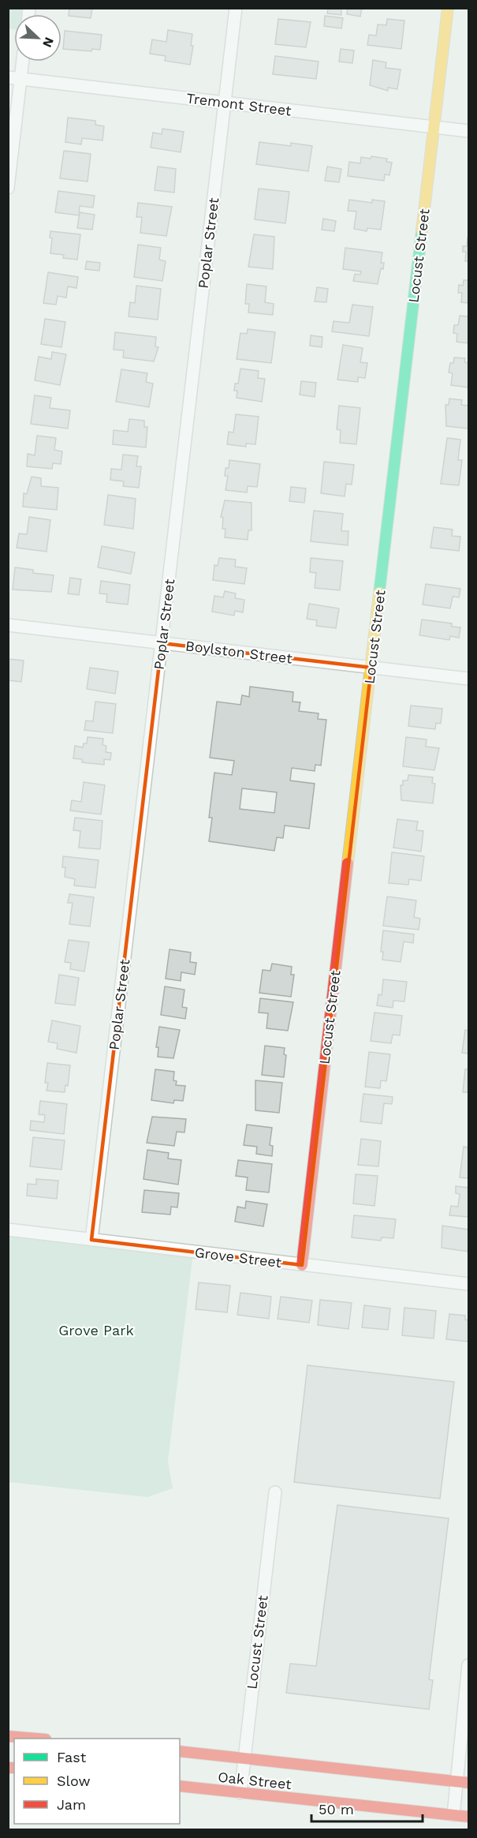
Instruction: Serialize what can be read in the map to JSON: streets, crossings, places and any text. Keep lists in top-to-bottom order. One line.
{"streets":{"street":["Tremont Street","Poplar Street","Locust Street","Boylston Street","Grove Street","Oak Street"]},"crossings":[["Tremont Street","Poplar Street"],["Tremont Street","Locust Street"],["Poplar Street","Boylston Street"],["Poplar Street","Grove Street"],["Locust Street","Boylston Street"],["Locust Street","Grove Street"],["Locust Street","Oak Street"]],"parks":["Grove Park"],"legend":["Fast","Slow","Jam"],"scale_bar":"50 m","north":"bottom right"}
